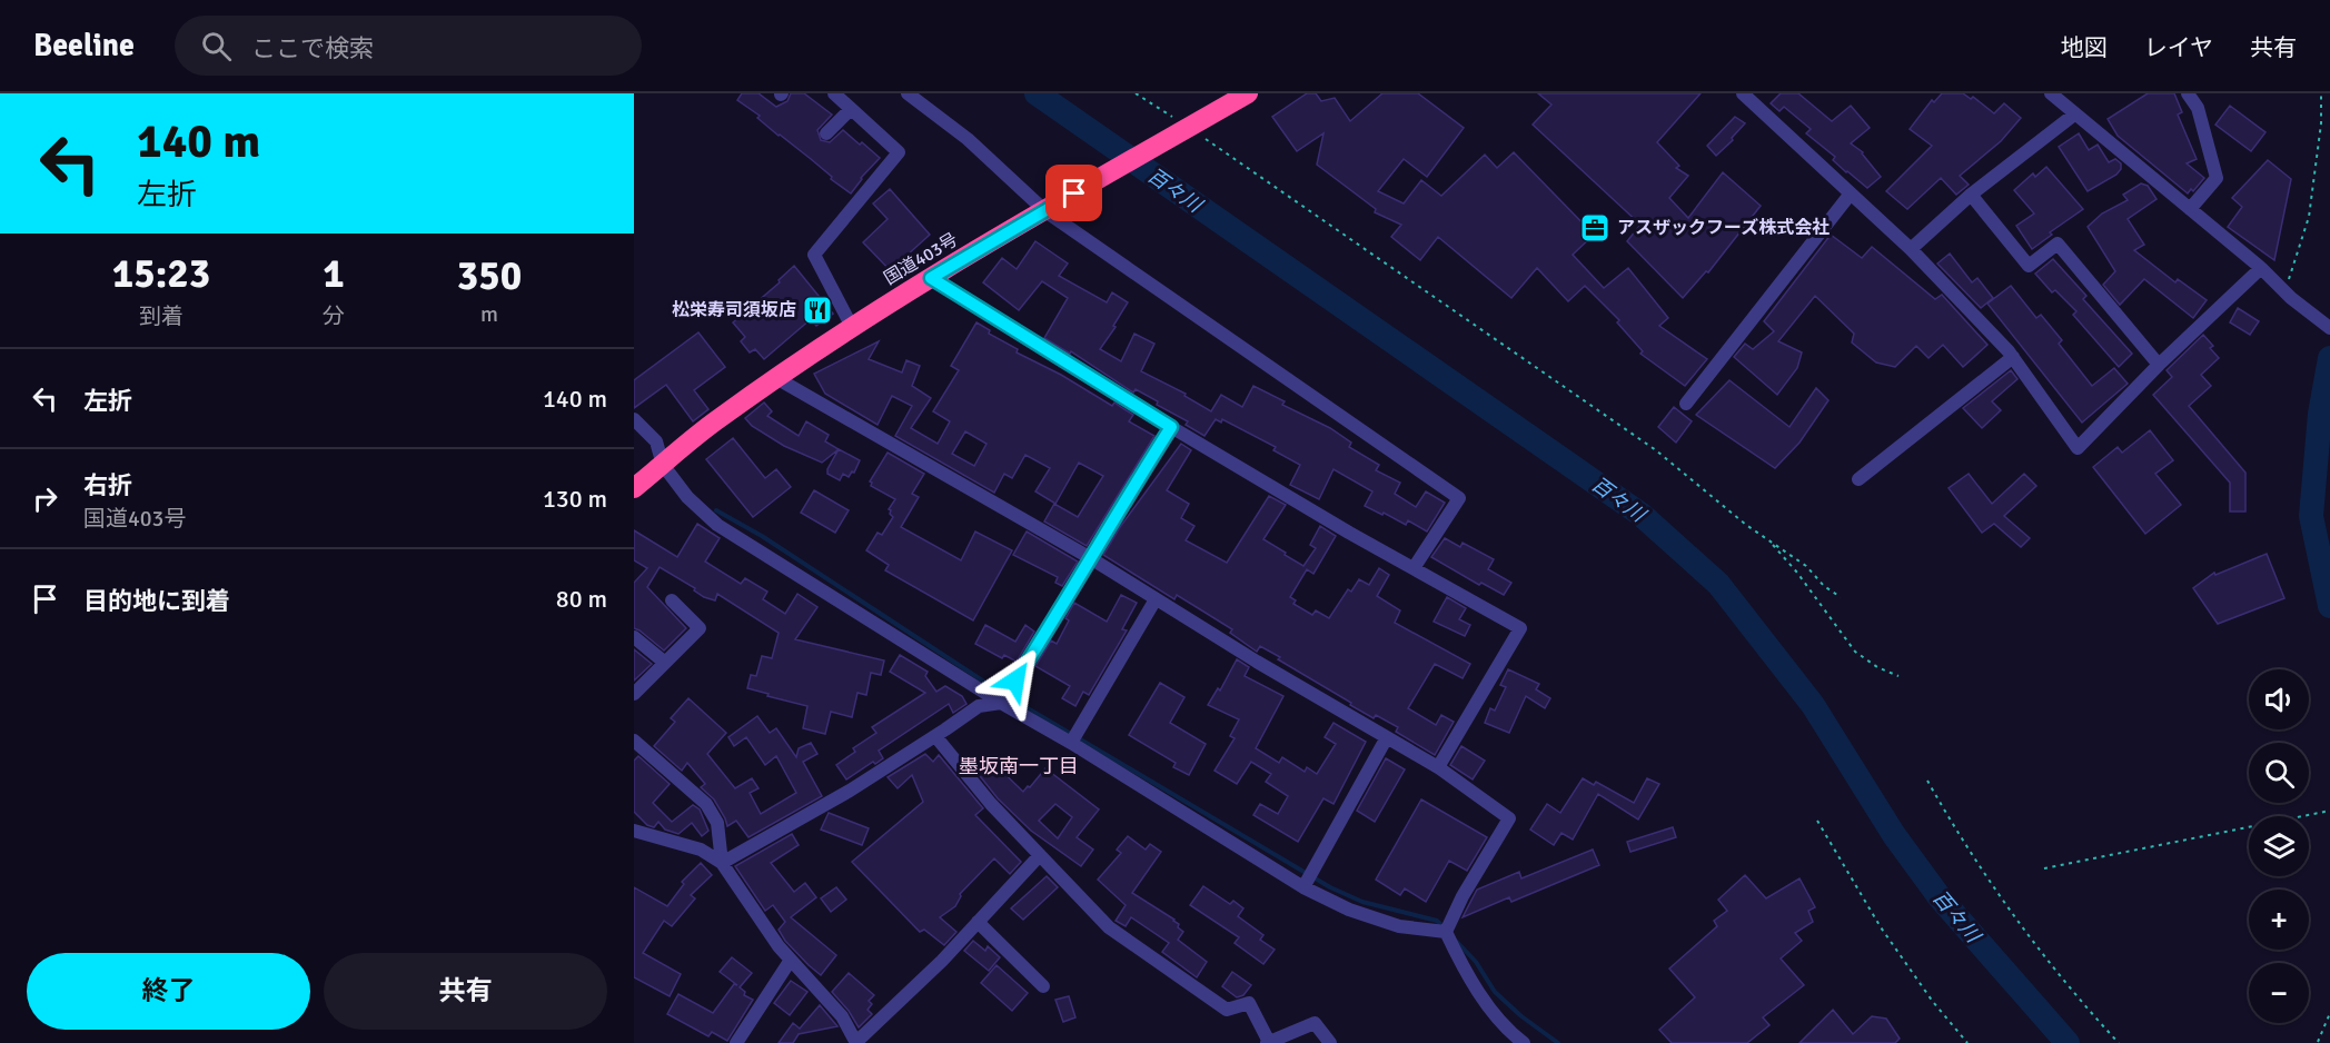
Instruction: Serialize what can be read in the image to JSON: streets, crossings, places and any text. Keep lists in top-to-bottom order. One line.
{"streets":{"highway":["国道403号"]},"districts":["墨坂南一丁目"],"water":["百々川"],"places":{"office":["アスザックフーズ株式会社"],"restaurant":["松栄寿司須坂店"]},"page":{"header":"Beeline","search":"ここで検索","nav":["地図","レイヤ","共有"],"turn":["140 m","左折"],"eta":["15:23","到着","1","分","350","m"],"list":[{"name":"左折","value":"140 m"},{"name":"右折","note":"国道403号","value":"130 m"},{"name":"目的地に到着","value":"80 m"}],"map_buttons":["+","−"],"buttons":["終了","共有"]}}
